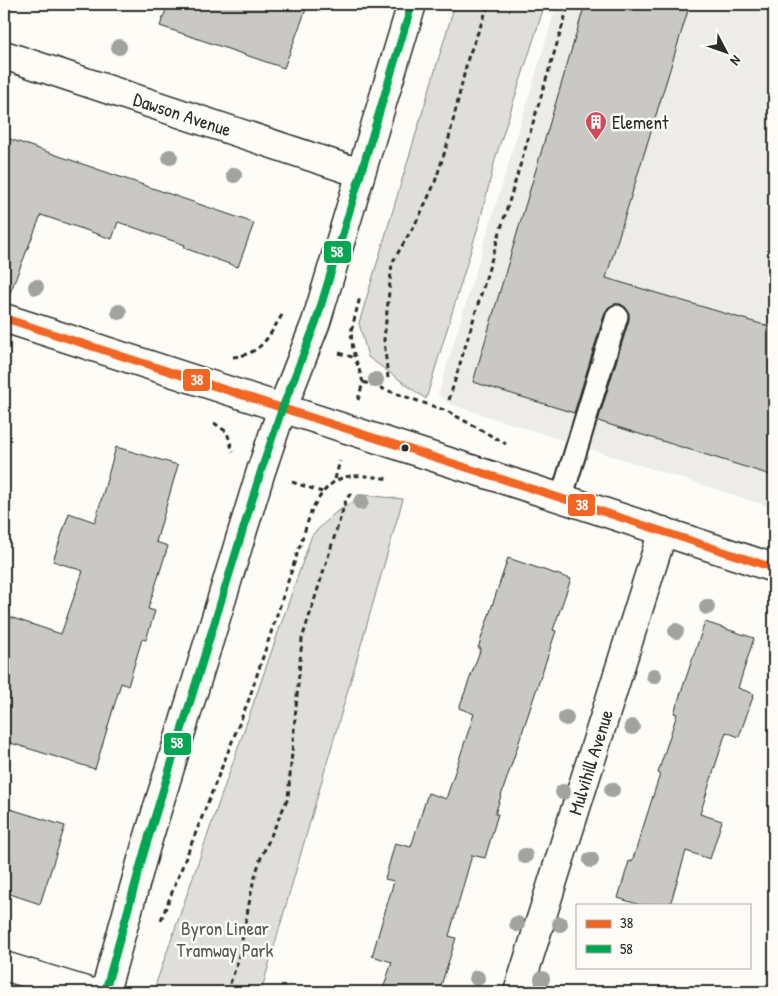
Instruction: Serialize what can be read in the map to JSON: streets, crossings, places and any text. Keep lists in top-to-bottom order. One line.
{"streets":{"street":["Dawson Avenue","Mulvihill Avenue"]},"parks":["Byron Linear Tramway Park"],"places":{"building":["Element"]},"lines":["transit line 58","transit line 38"],"legend":["38","58"],"north":"bottom right"}
